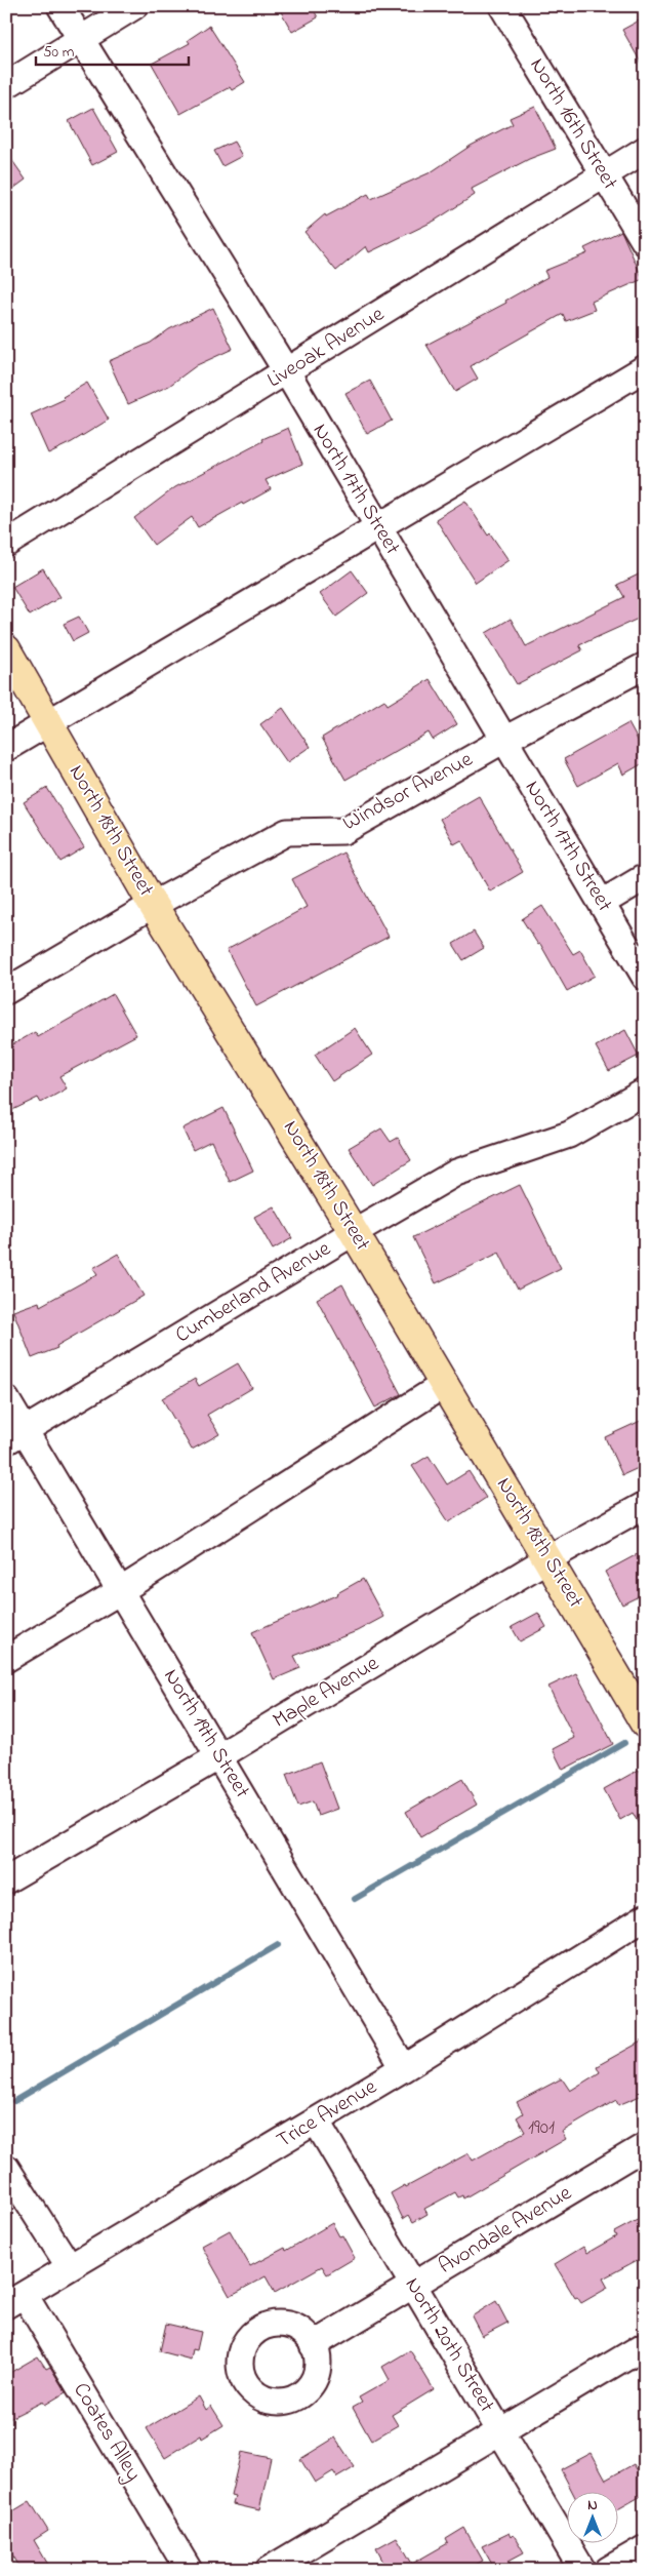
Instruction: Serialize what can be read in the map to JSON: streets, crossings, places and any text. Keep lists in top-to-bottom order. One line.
{"streets":{"main road":["North 18th Street"],"street":["North 16th Street","Liveoak Avenue","North 17th Street","Windsor Avenue","Cumberland Avenue","Maple Avenue","North 19th Street","Trice Avenue","Avondale Avenue","North 20th Street","Coates Alley"]},"crossings":[["North 16th Street","Liveoak Avenue"],["Liveoak Avenue","North 17th Street"],["North 17th Street","Windsor Avenue"],["Windsor Avenue","North 18th Street"],["North 18th Street","Cumberland Avenue"],["North 18th Street","Maple Avenue"],["Cumberland Avenue","North 19th Street"],["Maple Avenue","North 19th Street"],["North 19th Street","Trice Avenue"],["Trice Avenue","North 20th Street"],["Trice Avenue","Coates Alley"],["Avondale Avenue","North 20th Street"]],"house_numbers":["1901"],"scale_bar":"50 m","north":"top"}
